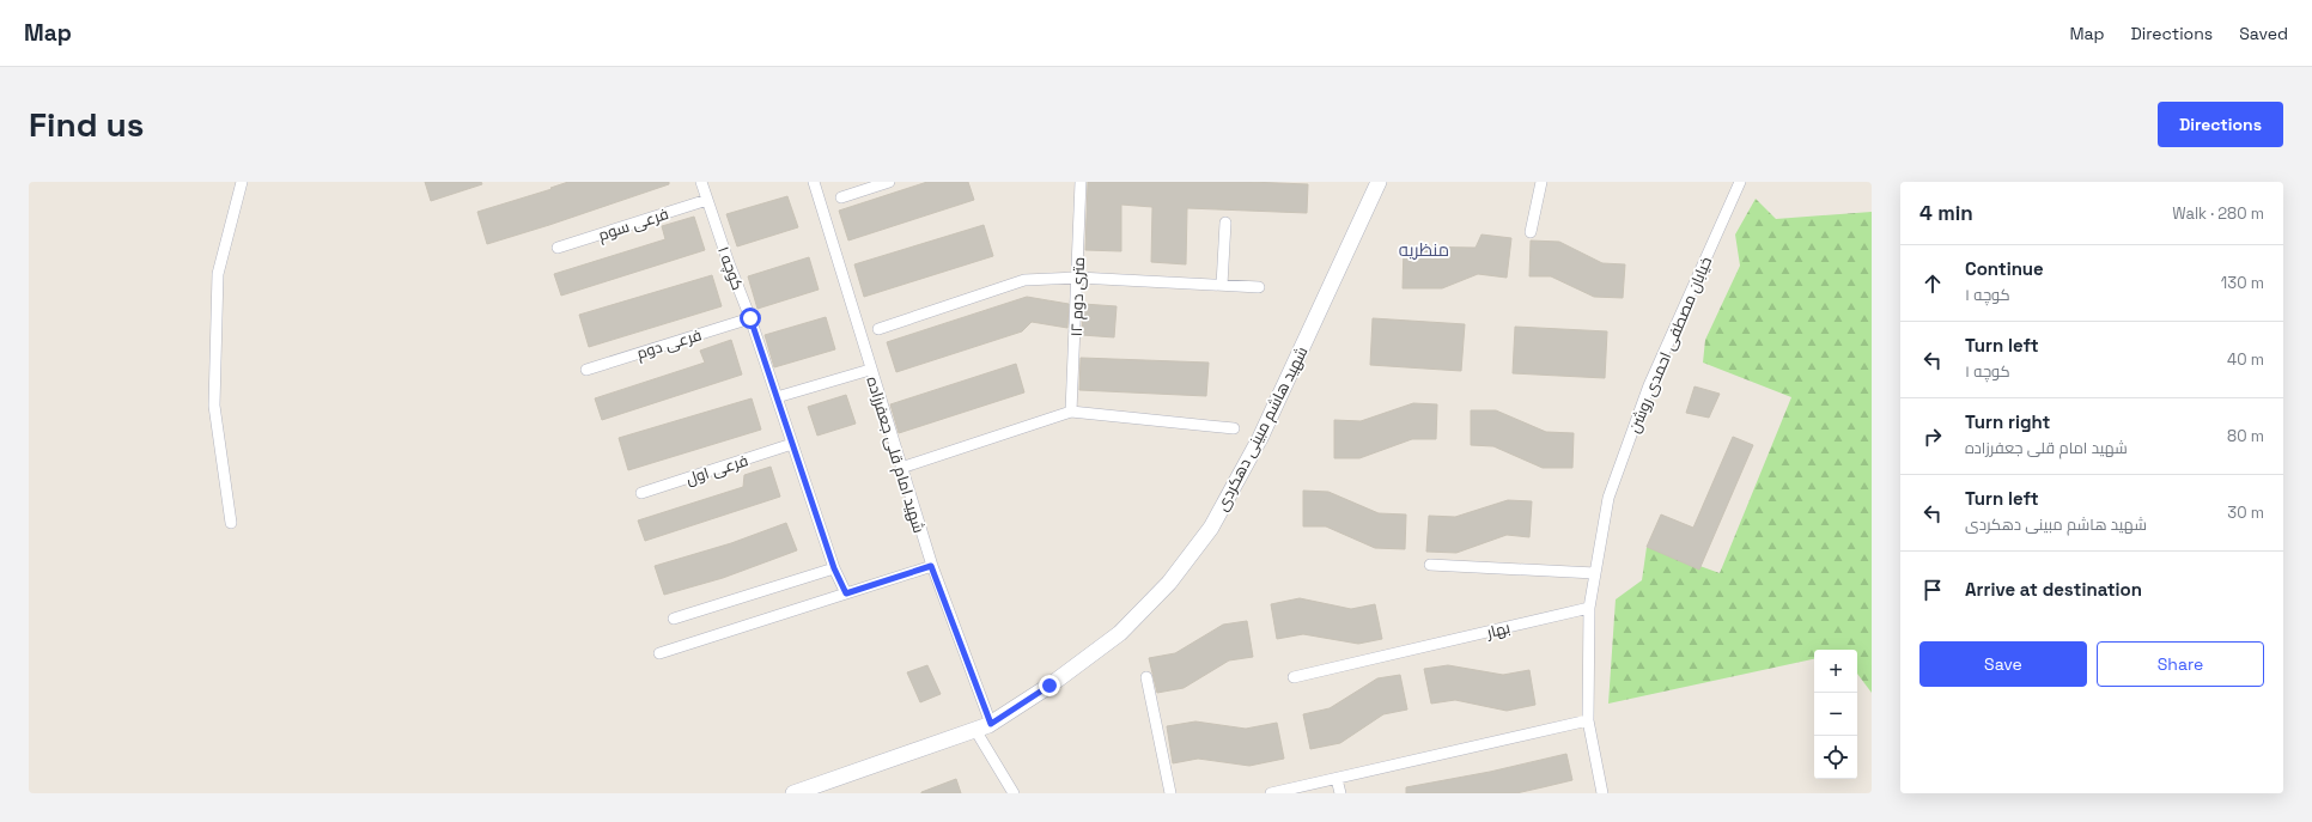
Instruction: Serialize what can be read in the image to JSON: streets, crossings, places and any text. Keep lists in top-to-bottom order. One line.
{"streets":{"main road":["شهید هاشم مبینی دهکردی"],"street":["فرعی سوم","کوچه ۱","۱۲ متری دوم","فرعی دوم","خیابان مصطفی احمدی روشن","شهید امام قلی جعفرزاده","فرعی اول","بهار"]},"crossings":[["فرعی سوم","کوچه ۱"],["کوچه ۱","فرعی دوم"],["کوچه ۱","فرعی اول"],["خیابان مصطفی احمدی روشن","بهار"],["شهید هاشم مبینی دهکردی","شهید امام قلی جعفرزاده"]],"districts":["منظریه"],"page":{"header":"Map","nav":["Map","Directions","Saved"],"buttons":["Directions",["Save","Share"]],"title":"Find us","heading":["4 min","Walk · 280 m"],"list":[["Continue","کوچه ۱","130 m"],["Turn left","کوچه ۱","40 m"],["Turn right","شهید امام قلی جعفرزاده","80 m"],["Turn left","شهید هاشم مبینی دهکردی","30 m"],"Arrive at destination"],"map_buttons":["+","−"]}}
